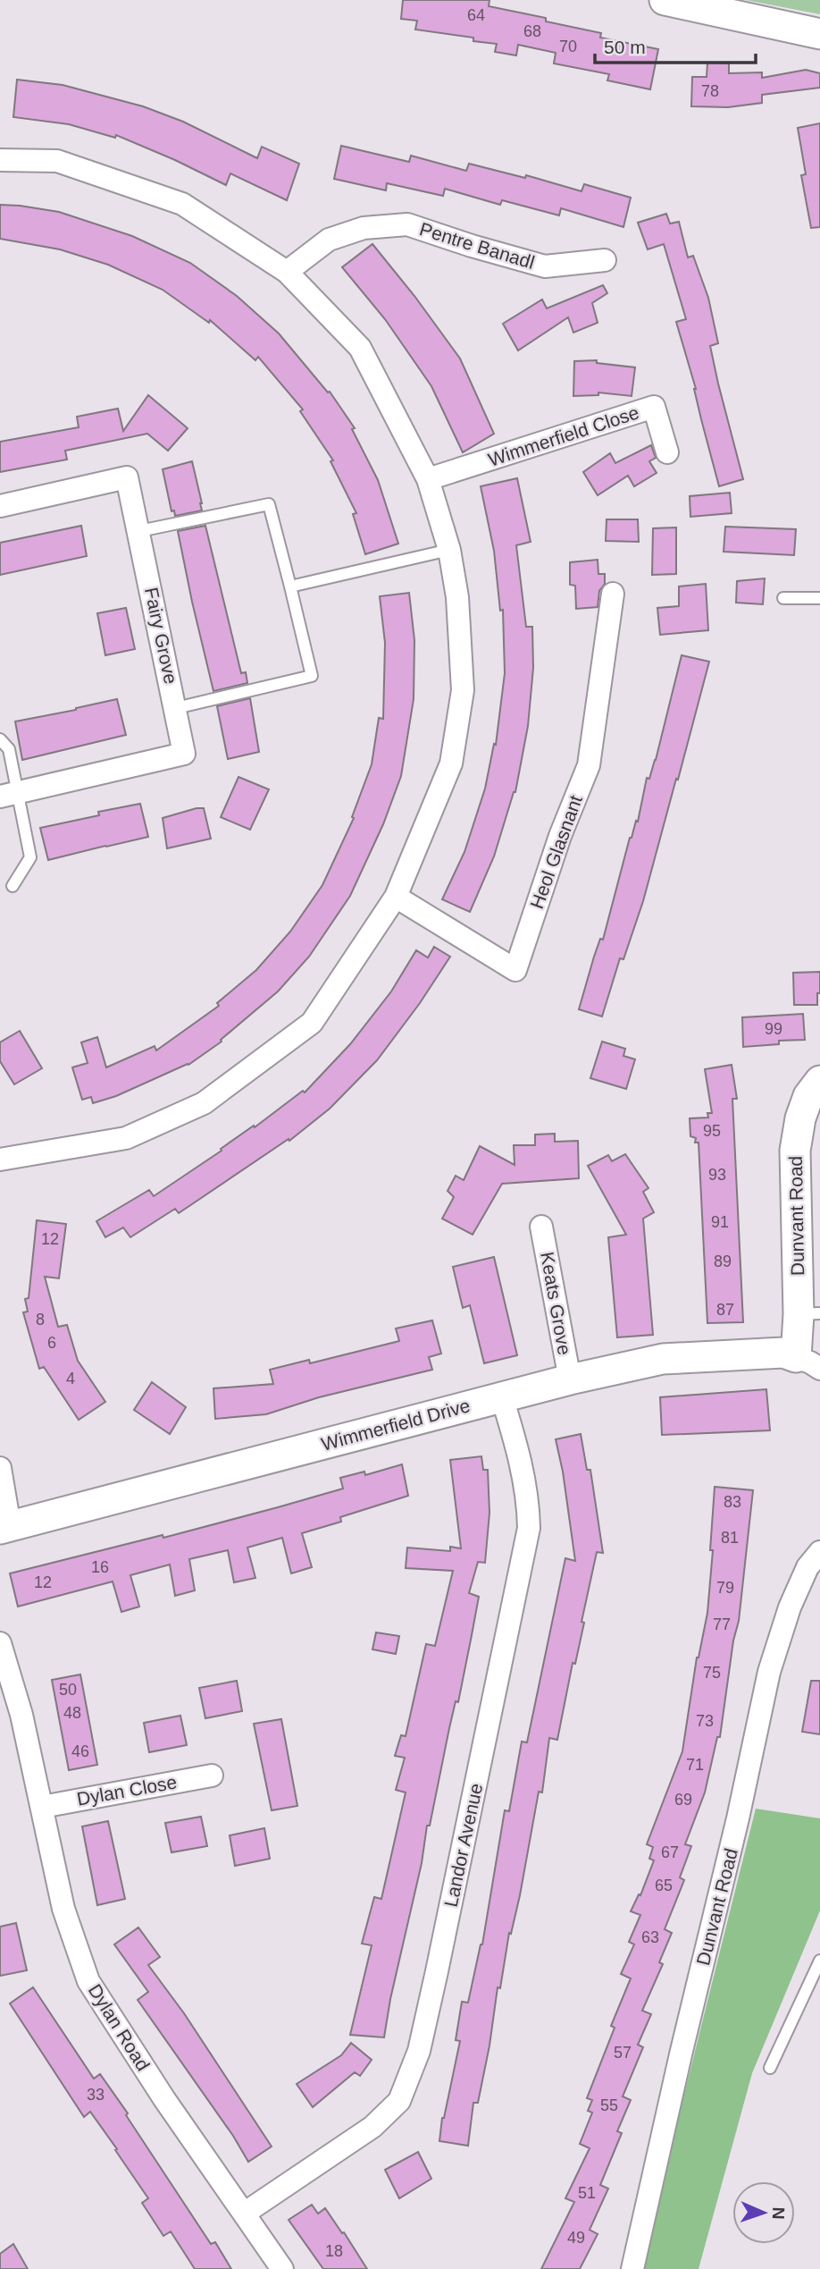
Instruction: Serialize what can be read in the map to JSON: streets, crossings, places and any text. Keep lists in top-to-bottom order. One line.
{"streets":{"street":["Pentre Banadl","Wimmerfield Close","Fairy Grove","Heol Glasnant","Dunvant Road","Keats Grove","Wimmerfield Drive","Dylan Close","Landor Avenue","Dylan Road"]},"crossings":[["Dunvant Road","Wimmerfield Drive"],["Keats Grove","Wimmerfield Drive"],["Wimmerfield Drive","Landor Avenue"],["Dylan Close","Dylan Road"],["Landor Avenue","Dylan Road"]],"house_numbers":["64","68","70","78","99","95","93","91","12","89","87","8","6","4","83","81","16","12","79","77","75","50","48","73","46","71","69","67","65","63","57","33","55","51","49","18"],"scale_bar":"50 m","north":"right"}
